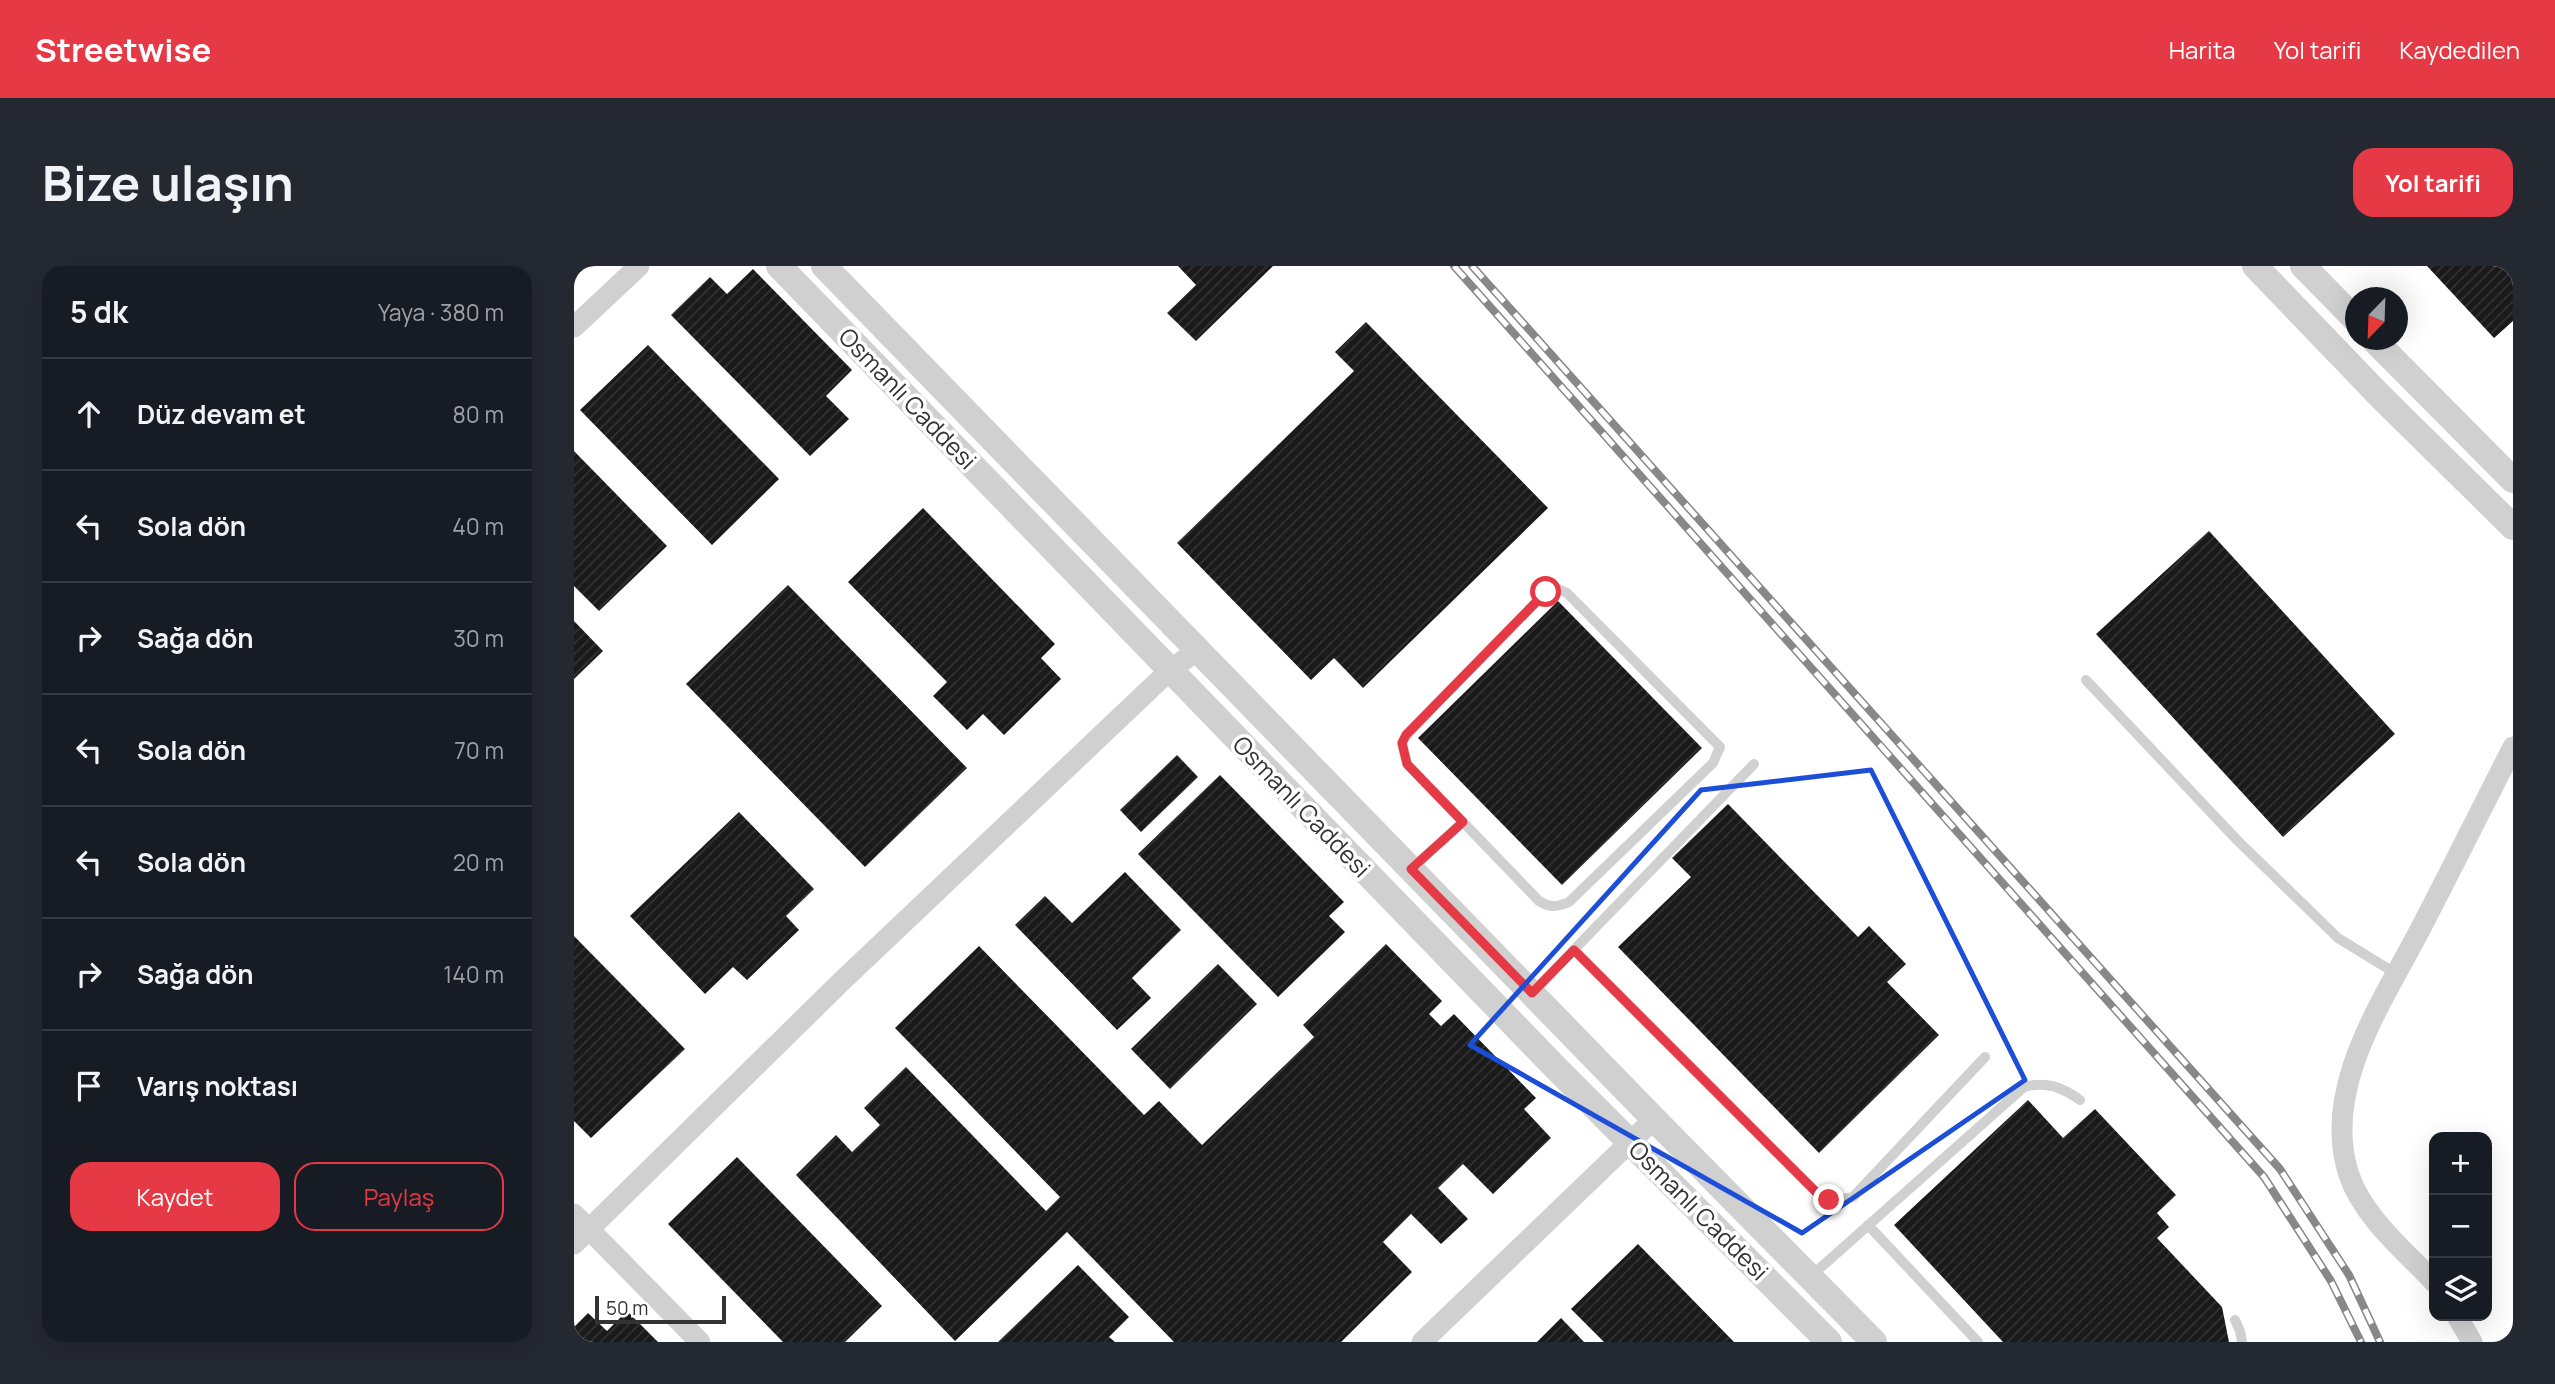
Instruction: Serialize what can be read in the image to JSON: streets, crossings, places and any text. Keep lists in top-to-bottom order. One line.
{"streets":{"street":["Osmanlı Caddesi"]},"scale_bar":"50 m","north":"bottom left","page":{"header":"Streetwise","nav":["Harita","Yol tarifi","Kaydedilen"],"buttons":["Yol tarifi",["Kaydet","Paylaş"]],"title":"Bize ulaşın","heading":["5 dk","Yaya · 380 m"],"list":[["Düz devam et","80 m"],["Sola dön","40 m"],["Sağa dön","30 m"],["Sola dön","70 m"],["Sola dön","20 m"],["Sağa dön","140 m"],"Varış noktası"],"map_buttons":["+","−"],"scale":"50 m"}}
